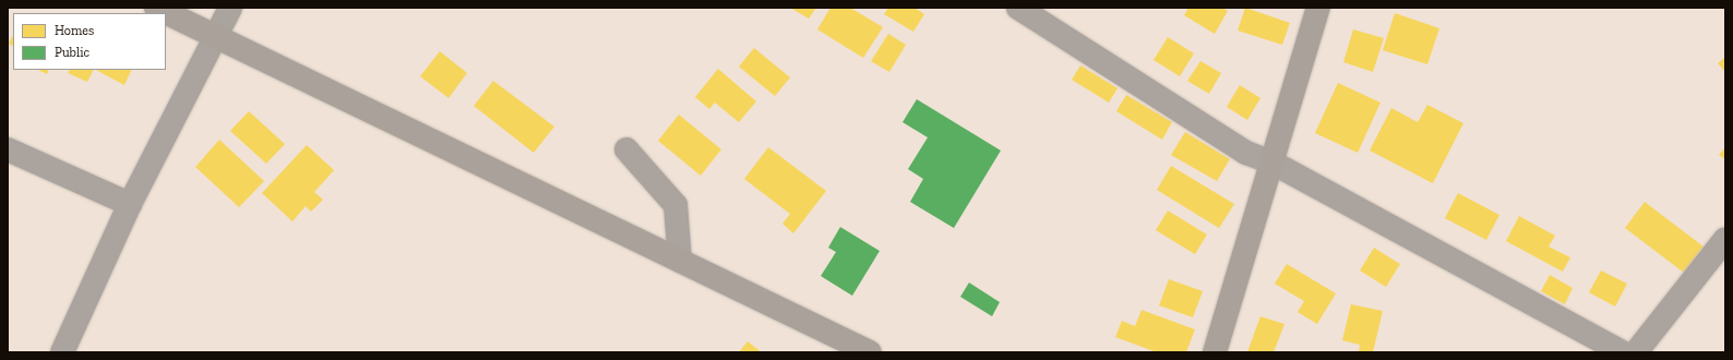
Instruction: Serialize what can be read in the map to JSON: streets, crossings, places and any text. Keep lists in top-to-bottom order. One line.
{"legend":["Homes","Public"]}
